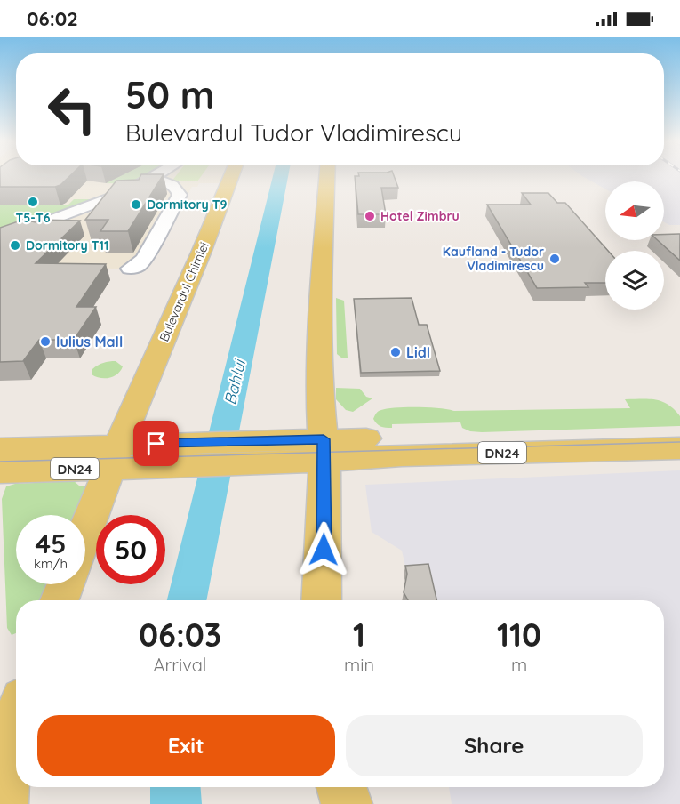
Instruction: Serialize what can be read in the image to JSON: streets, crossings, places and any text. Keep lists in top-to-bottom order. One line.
{"streets":{"main road":["Bulevardul Chimiei","DN24"]},"crossings":[["Bulevardul Chimiei","DN24"]],"water":["Bahlui"],"places":["T5-T6","Dormitory T9","Hotel Zimbru","Dormitory T11","Kaufland - Tudor Vladimirescu","Iulius Mall","Lidl"],"north":"left","page":{"status":"06:02","turn":["50 m","Bulevardul Tudor Vladimirescu"],"speed":"45 km/h","limit":"50","eta":["06:03","Arrival","1","min","110","m"],"buttons":["Exit","Share"]}}
